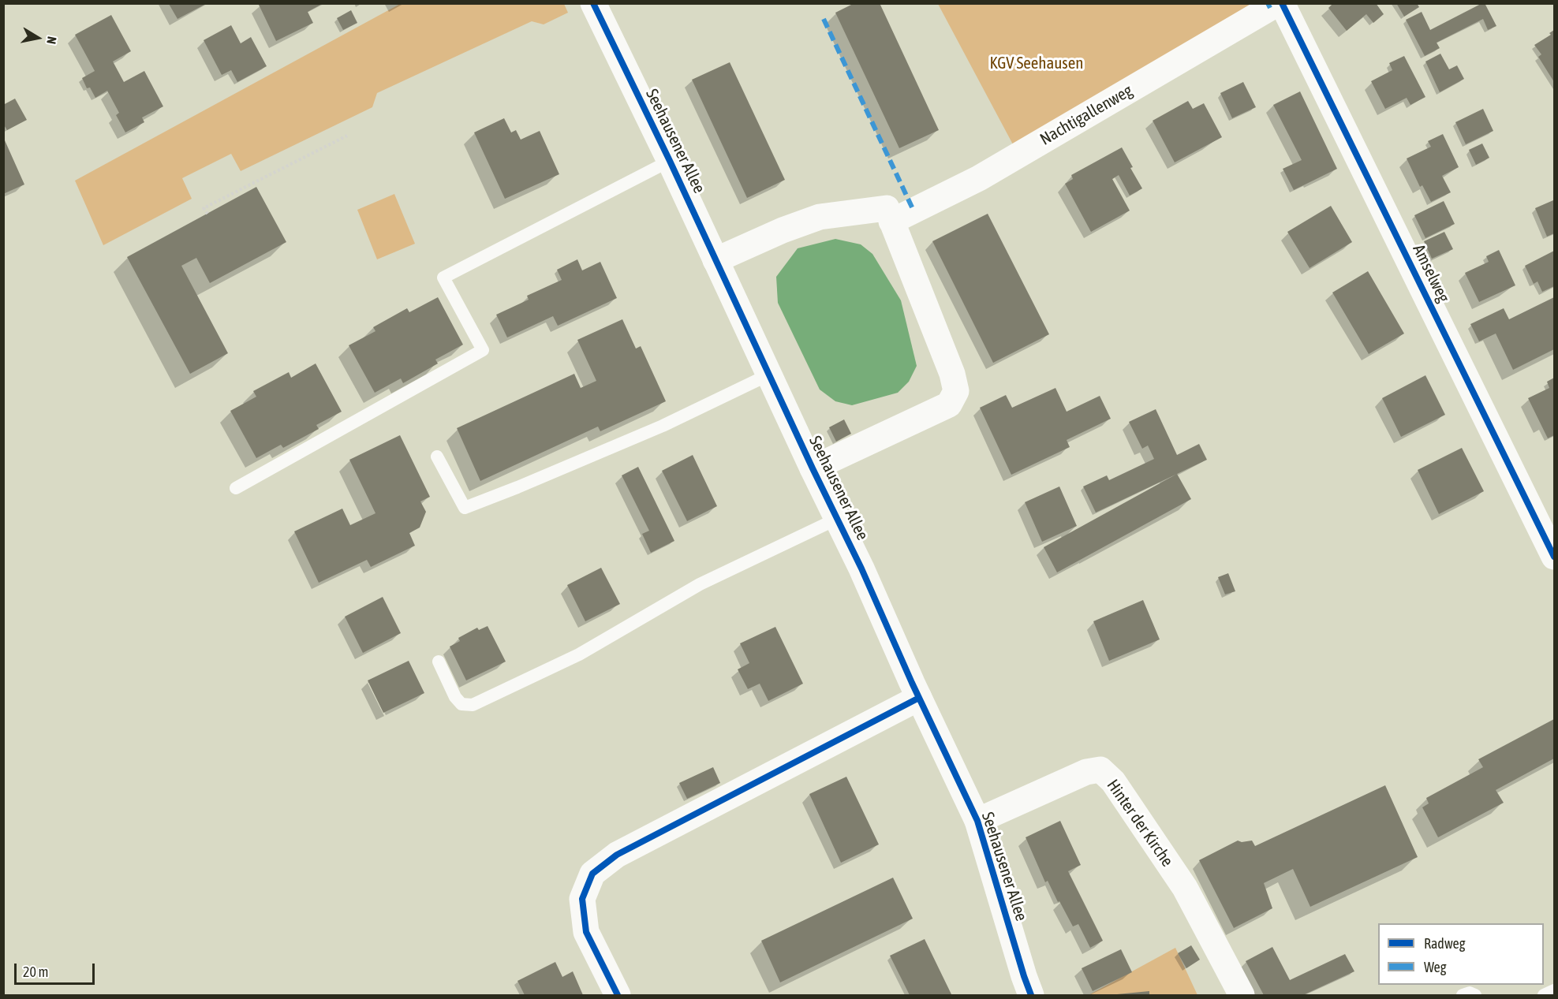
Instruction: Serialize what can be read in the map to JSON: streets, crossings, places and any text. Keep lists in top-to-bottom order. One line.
{"streets":{"street":["Nachtigallenweg","Seehausener Allee","Amselweg","Hinter der Kirche"]},"crossings":[["Seehausener Allee","Hinter der Kirche"]],"parks":["KGV Seehausen"],"legend":["Radweg","Weg"],"scale_bar":"20 m","north":"right"}
